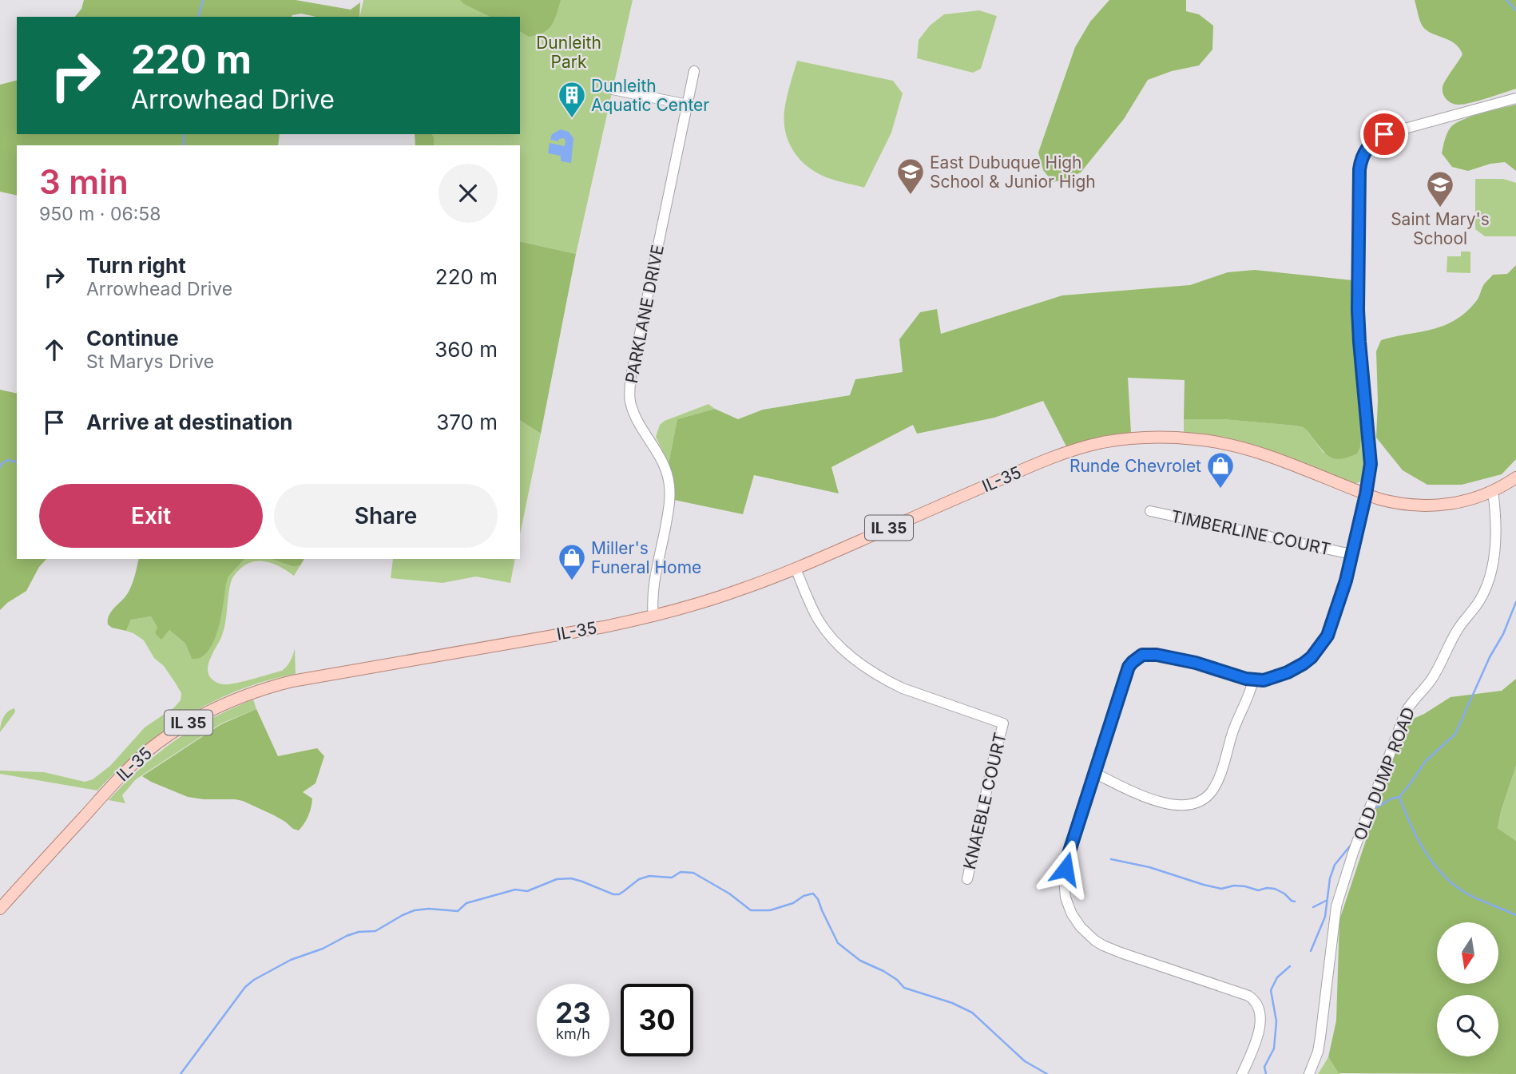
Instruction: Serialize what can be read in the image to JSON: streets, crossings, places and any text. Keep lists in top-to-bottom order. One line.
{"streets":{"main road":["IL-35","IL 35"],"street":["PARKLANE DRIVE","TIMBERLINE COURT","OLD DUMP ROAD","KNAEBLE COURT"]},"crossings":[["PARKLANE DRIVE","IL-35"],["IL-35","IL 35"],["IL-35","KNAEBLE COURT"],["IL 35","OLD DUMP ROAD"]],"parks":["Dunleith Park"],"places":{"building":["Dunleith Aquatic Center"],"school or university":["East Dubuque High School & Junior High","Saint Mary's School"],"shop":["Runde Chevrolet","Miller's Funeral Home"]},"north":"bottom","page":{"turn":["220 m","Arrowhead Drive"],"heading":["3 min","950 m · 06:58"],"list":[{"name":"Turn right","note":"Arrowhead Drive","value":"220 m"},{"name":"Continue","note":"St Marys Drive","value":"360 m"},{"name":"Arrive at destination","value":"370 m"}],"buttons":["Exit","Share"],"speed":"23 km/h","limit":"30"}}
